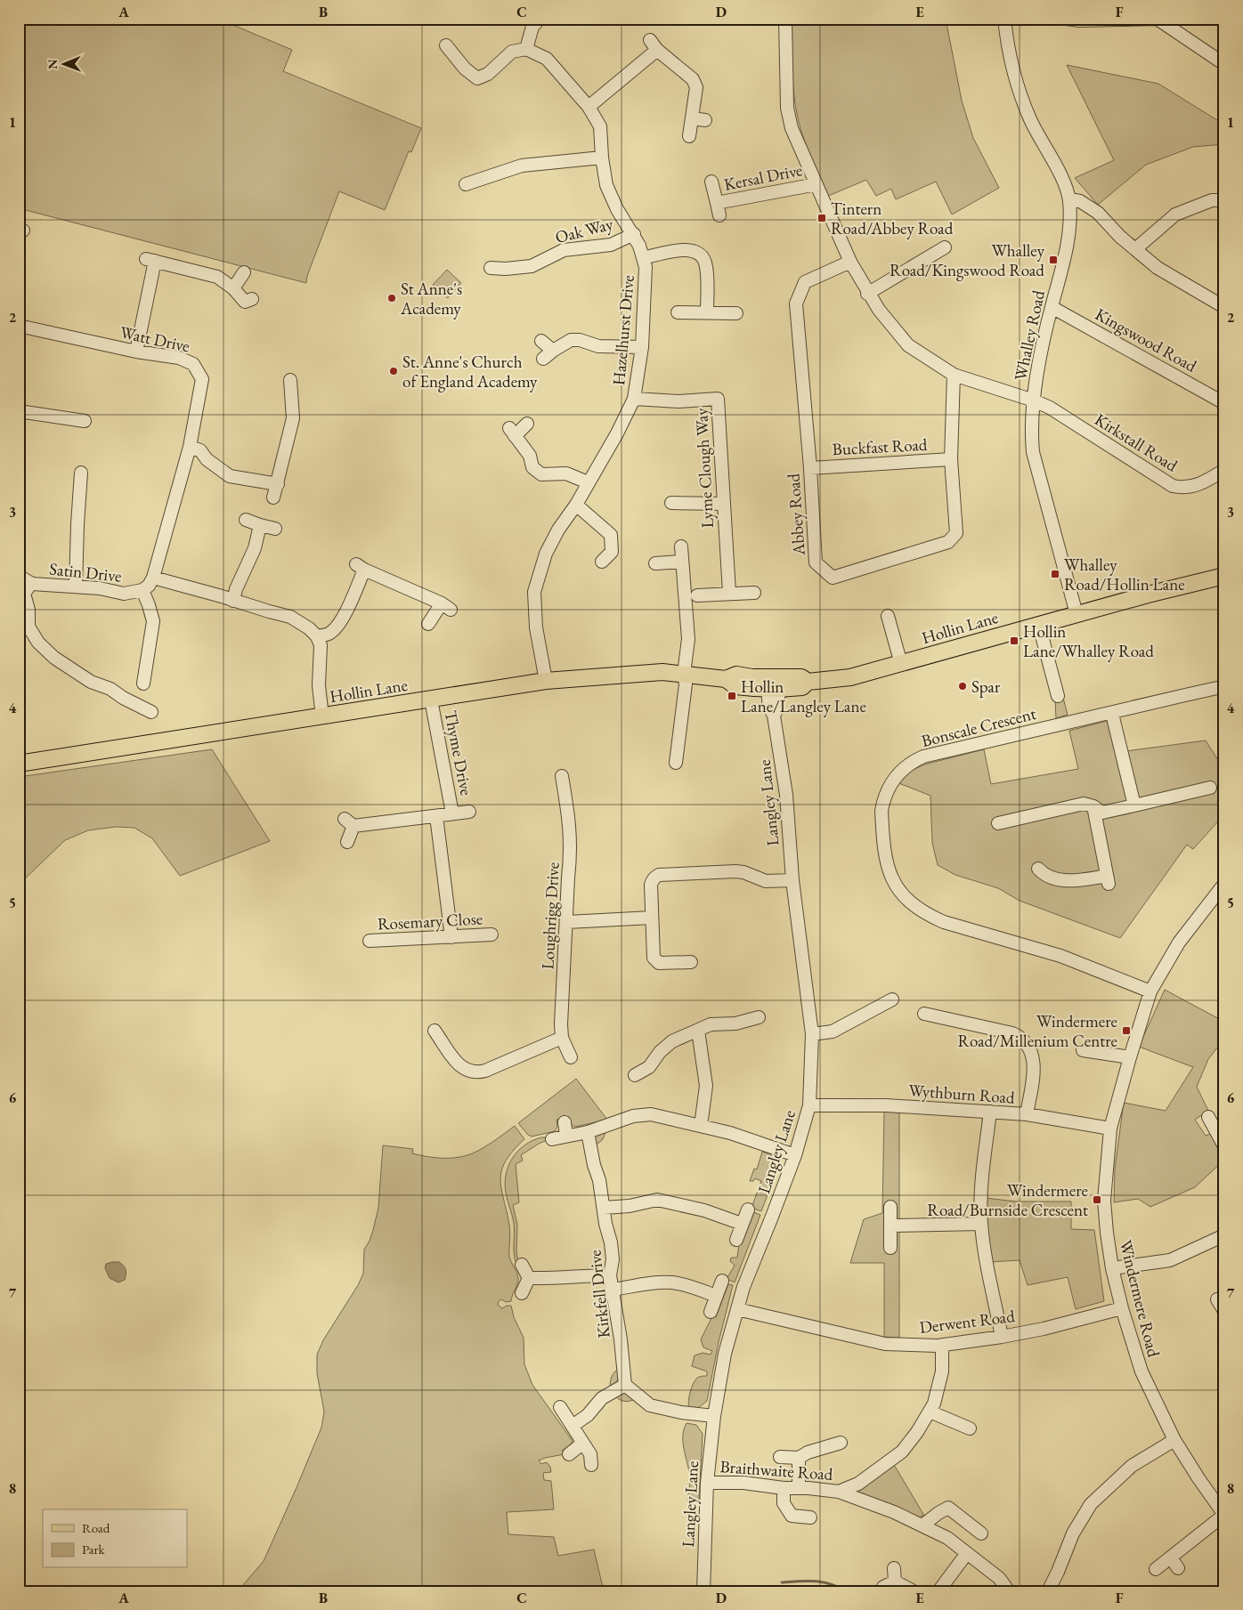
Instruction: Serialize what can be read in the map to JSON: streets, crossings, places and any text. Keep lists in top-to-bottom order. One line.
{"streets":{"main road":["Hollin Lane"],"street":["Kersal Drive","Oak Way","Hazelhurst Drive","Whalley Road","Watt Drive","Kingswood Road","Kirkstall Road","Buckfast Road","Lyme Clough Way","Abbey Road","Satin Drive","Bonscale Crescent","Thyme Drive","Langley Lane","Loughrigg Drive","Rosemary Close","Wythburn Road","Kirkfell Drive","Windermere Road","Derwent Road","Braithwaite Road"]},"crossings":[["Kersal Drive","Kirkstall Road"],["Oak Way","Hazelhurst Drive"],["Hazelhurst Drive","Lyme Clough Way"],["Hazelhurst Drive","Hollin Lane"],["Whalley Road","Kingswood Road"],["Whalley Road","Kirkstall Road"],["Whalley Road","Hollin Lane"],["Watt Drive","Satin Drive"],["Kirkstall Road","Abbey Road"],["Buckfast Road","Abbey Road"],["Hollin Lane","Thyme Drive"],["Hollin Lane","Langley Lane"],["Bonscale Crescent","Windermere Road"],["Langley Lane","Wythburn Road"],["Langley Lane","Derwent Road"],["Langley Lane","Braithwaite Road"],["Wythburn Road","Windermere Road"],["Windermere Road","Derwent Road"],["Derwent Road","Braithwaite Road"]],"places":{"transit":["Tintern Road/Abbey Road","Whalley Road/Kingswood Road","Whalley Road/Hollin Lane","Hollin Lane/Whalley Road","Hollin Lane/Langley Lane","Windermere Road/Millenium Centre","Windermere Road/Burnside Crescent"],"other":["St Anne's Academy","St. Anne's Church of England Academy","Spar"]},"legend":["Road","Park"],"north":"left","grid":{"columns":["A","B","C","D","E","F"],"rows":["1","2","3","4","5","6","7","8"]}}
